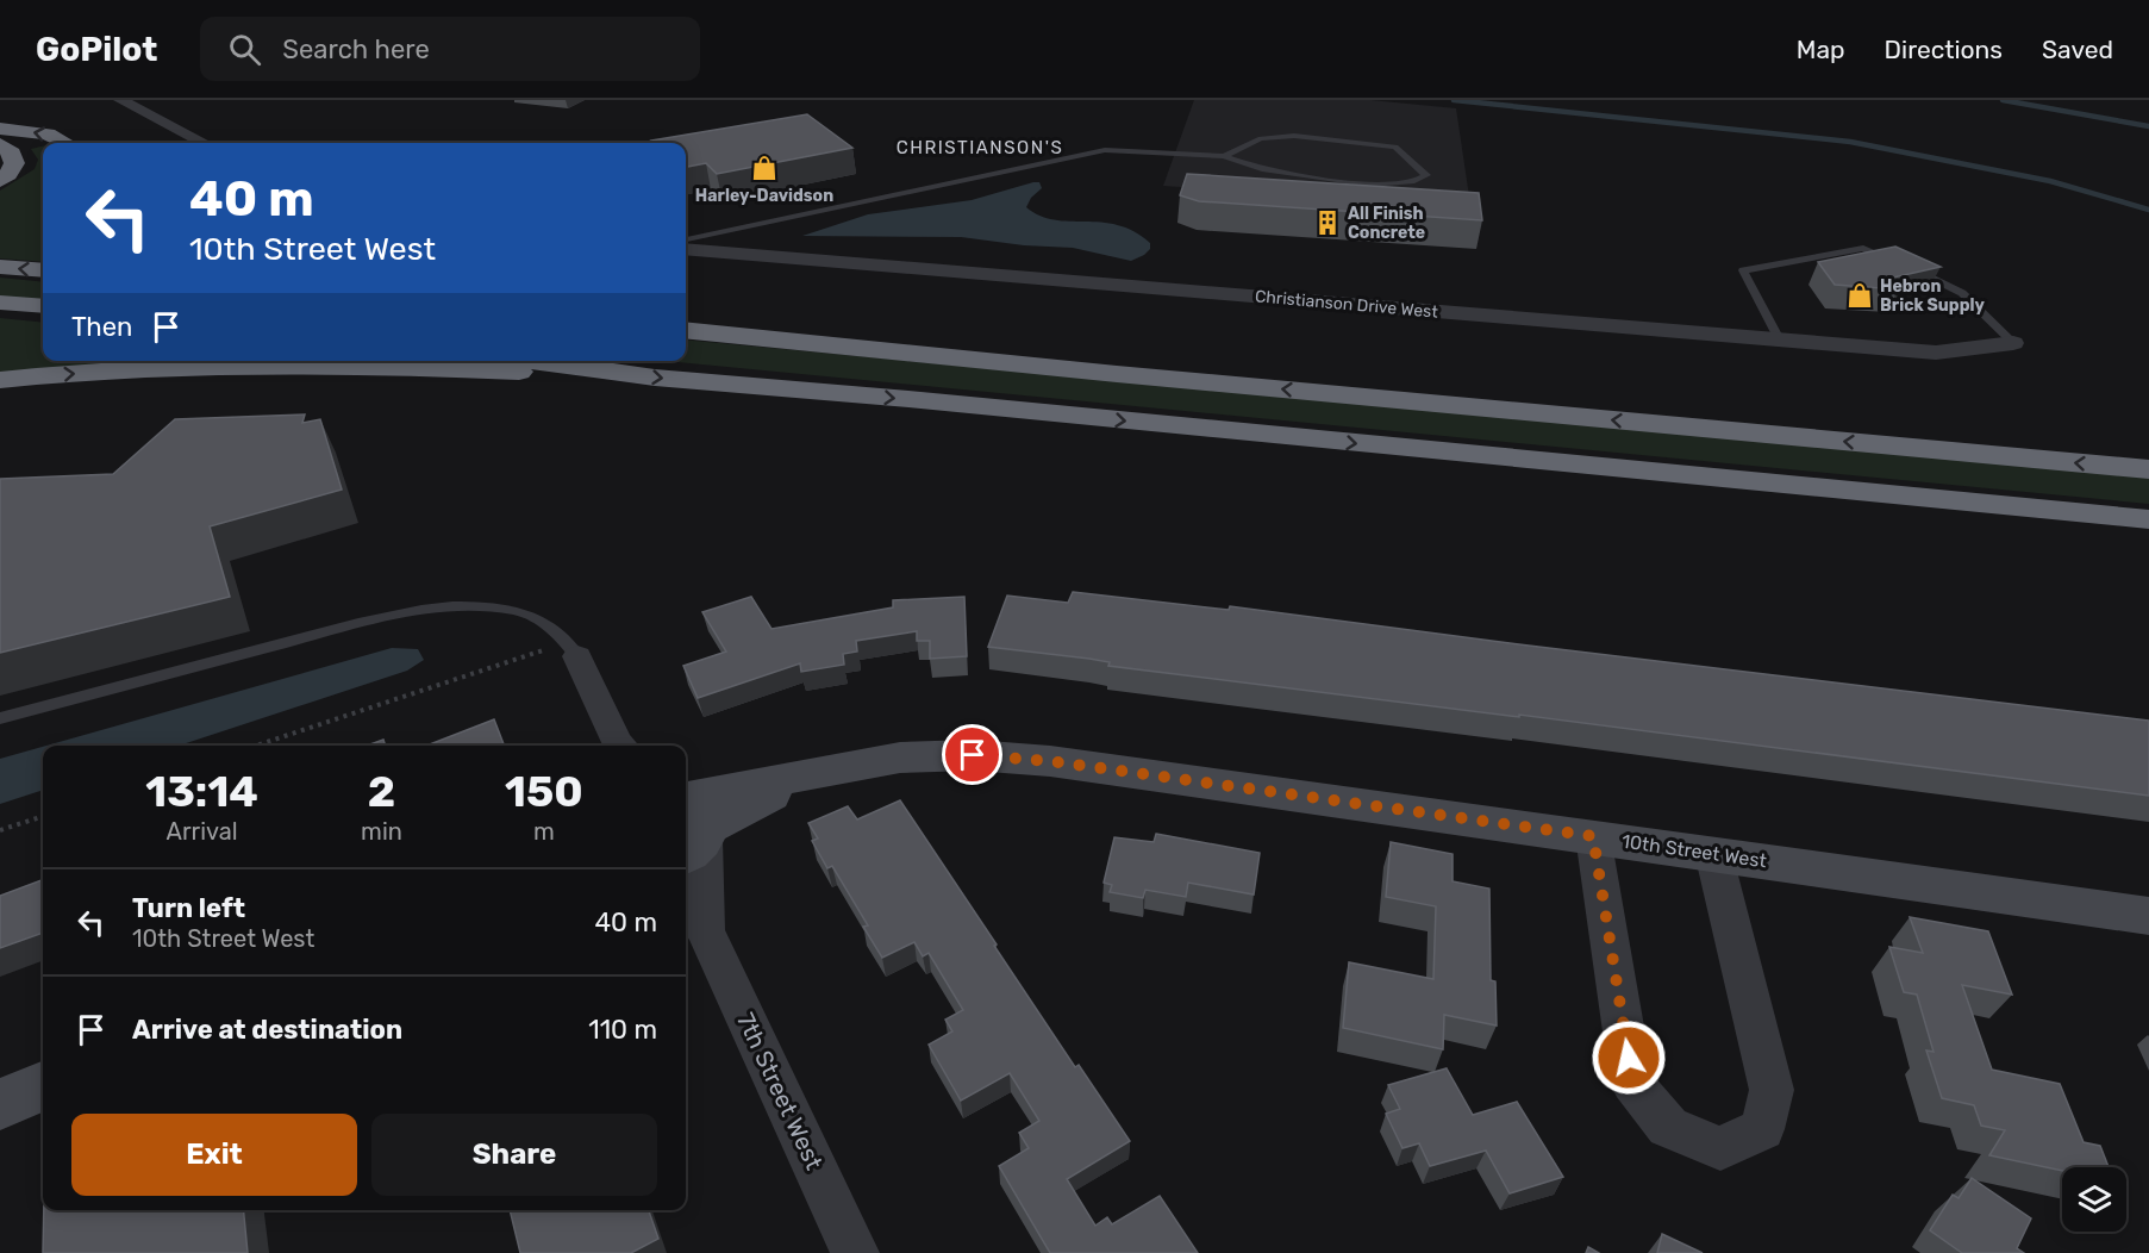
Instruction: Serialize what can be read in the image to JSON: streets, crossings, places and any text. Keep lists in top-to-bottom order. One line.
{"streets":{"street":["Christianson Drive West","10th Street West","7th Street West"]},"crossings":[["10th Street West","7th Street West"]],"districts":["CHRISTIANSON'S"],"places":{"shop":["Harley-Davidson","Hebron Brick Supply"],"building":["All Finish Concrete"]},"page":{"header":"GoPilot","search":"Search here","nav":["Map","Directions","Saved"],"turn":["40 m","10th Street West"],"then":"Then","eta":["13:14","Arrival","2","min","150","m"],"list":[{"name":"Turn left","note":"10th Street West","value":"40 m"},{"name":"Arrive at destination","value":"110 m"}],"buttons":["Exit","Share"]}}
